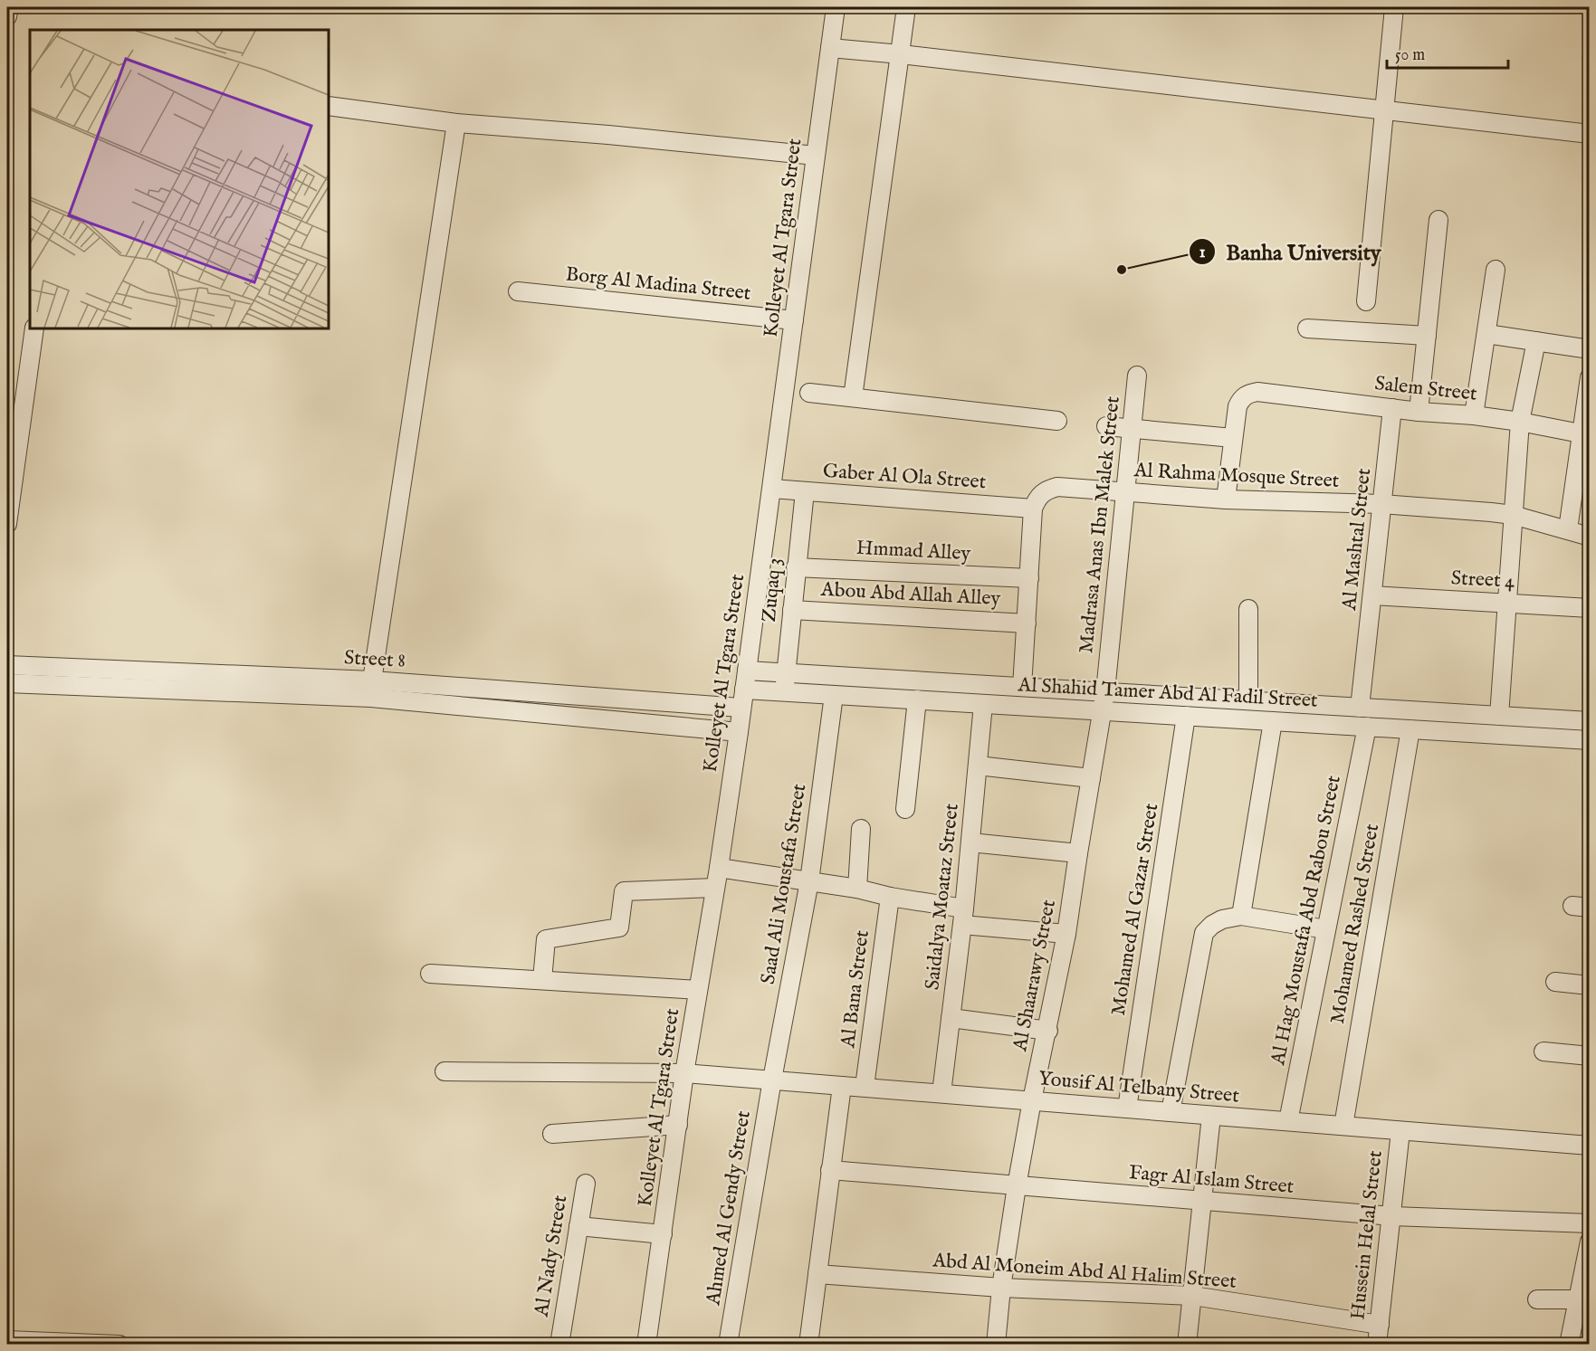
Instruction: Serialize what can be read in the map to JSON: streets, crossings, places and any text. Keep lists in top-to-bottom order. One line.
{"streets":{"street":["Kolleyet Al Tgara Street","Borg Al Madina Street","Salem Street","Al Rahma Mosque Street","Gaber Al Ola Street","Madrasa Anas Ibn Malek Street","Al Mashtal Street","Hmmad Alley","Street 4","Zuqaq 3","Abou Abd Allah Alley","Street 8","Al Shahid Tamer Abd Al Fadil Street","Saad Ali Moustafa Street","Saidalya Moataz Street","Mohamed Al Gazar Street","Al Hag Moustafa Abd Rabou Street","Mohamed Rashed Street","Al Shaarawy Street","Al Bana Street","Yousif Al Telbany Street","Fagr Al Islam Street","Ahmed Al Gendy Street","Hussein Helal Street","Al Nady Street","Abd Al Moneim Abd Al Halim Street"]},"crossings":[["Kolleyet Al Tgara Street","Borg Al Madina Street"],["Kolleyet Al Tgara Street","Gaber Al Ola Street"],["Kolleyet Al Tgara Street","Street 8"],["Kolleyet Al Tgara Street","Al Shahid Tamer Abd Al Fadil Street"],["Kolleyet Al Tgara Street","Yousif Al Telbany Street"],["Salem Street","Al Mashtal Street"],["Al Rahma Mosque Street","Gaber Al Ola Street"],["Al Rahma Mosque Street","Madrasa Anas Ibn Malek Street"],["Al Rahma Mosque Street","Al Mashtal Street"],["Gaber Al Ola Street","Zuqaq 3"],["Madrasa Anas Ibn Malek Street","Al Shahid Tamer Abd Al Fadil Street"],["Madrasa Anas Ibn Malek Street","Al Shaarawy Street"],["Al Mashtal Street","Street 4"],["Al Mashtal Street","Al Shahid Tamer Abd Al Fadil Street"],["Hmmad Alley","Zuqaq 3"],["Zuqaq 3","Abou Abd Allah Alley"],["Zuqaq 3","Al Shahid Tamer Abd Al Fadil Street"],["Al Shahid Tamer Abd Al Fadil Street","Saad Ali Moustafa Street"],["Al Shahid Tamer Abd Al Fadil Street","Saidalya Moataz Street"],["Al Shahid Tamer Abd Al Fadil Street","Mohamed Al Gazar Street"],["Al Shahid Tamer Abd Al Fadil Street","Al Hag Moustafa Abd Rabou Street"],["Al Shahid Tamer Abd Al Fadil Street","Mohamed Rashed Street"],["Al Shahid Tamer Abd Al Fadil Street","Al Shaarawy Street"],["Saad Ali Moustafa Street","Yousif Al Telbany Street"],["Saad Ali Moustafa Street","Ahmed Al Gendy Street"],["Saidalya Moataz Street","Yousif Al Telbany Street"],["Mohamed Al Gazar Street","Yousif Al Telbany Street"],["Al Hag Moustafa Abd Rabou Street","Yousif Al Telbany Street"],["Mohamed Rashed Street","Yousif Al Telbany Street"],["Al Shaarawy Street","Yousif Al Telbany Street"],["Al Shaarawy Street","Fagr Al Islam Street"],["Al Shaarawy Street","Abd Al Moneim Abd Al Halim Street"],["Al Bana Street","Yousif Al Telbany Street"],["Yousif Al Telbany Street","Ahmed Al Gendy Street"],["Yousif Al Telbany Street","Hussein Helal Street"],["Fagr Al Islam Street","Hussein Helal Street"],["Hussein Helal Street","Abd Al Moneim Abd Al Halim Street"]],"places":["Banha University"],"scale_bar":"50 m"}
